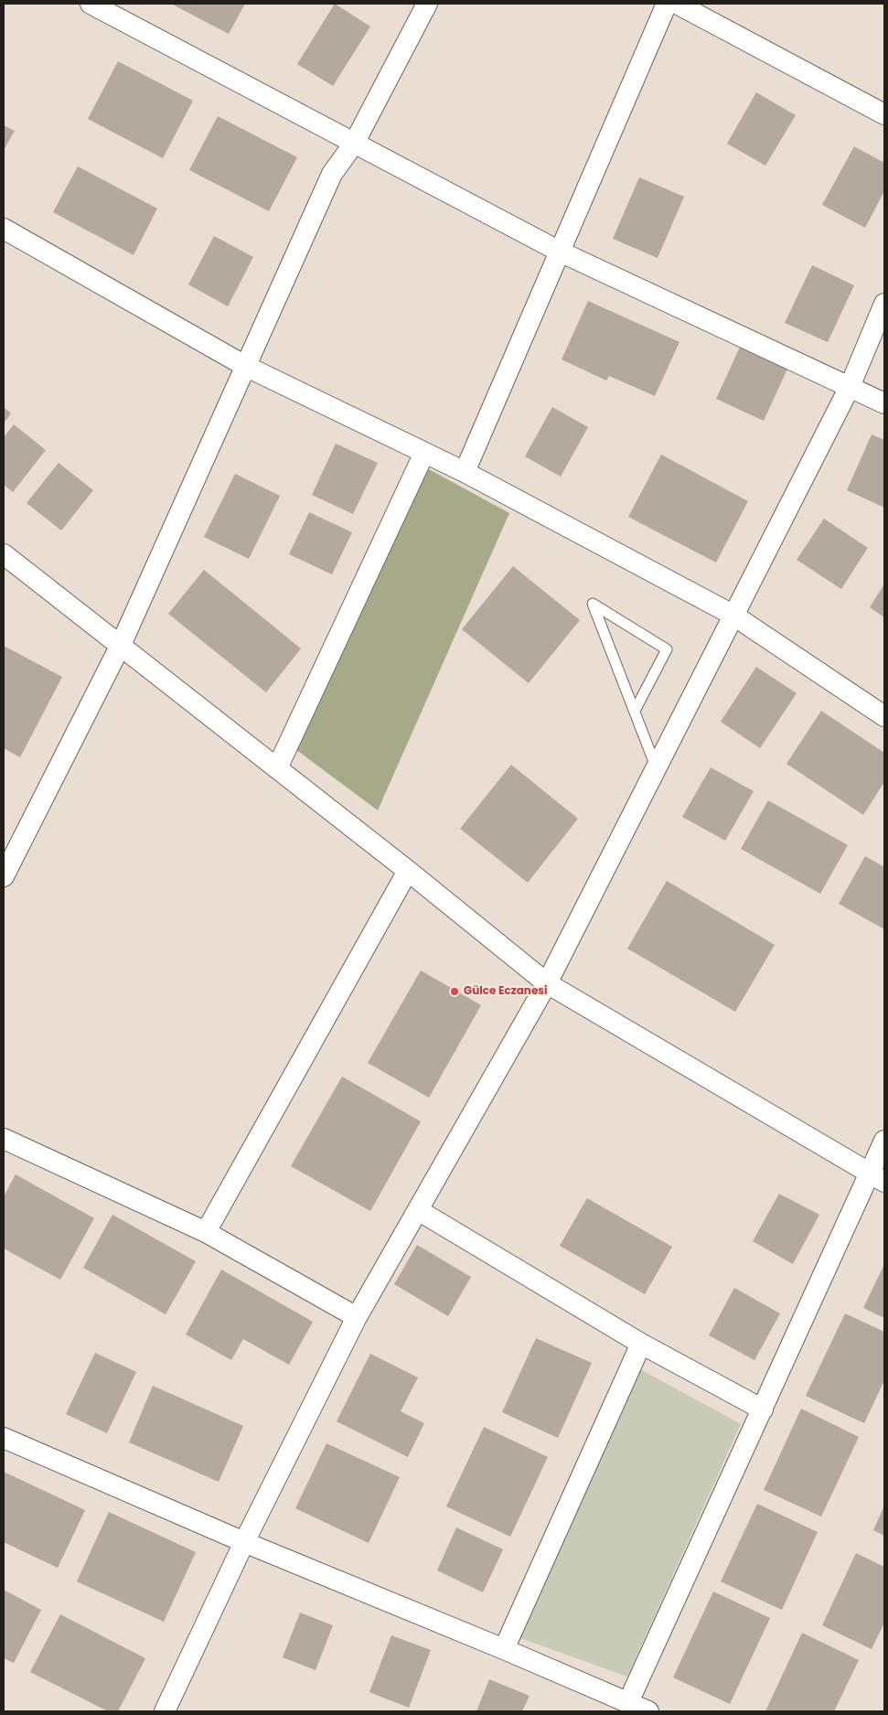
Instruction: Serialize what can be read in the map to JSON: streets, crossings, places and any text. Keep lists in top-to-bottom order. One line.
{"places":["Gülce Eczanesi"]}
